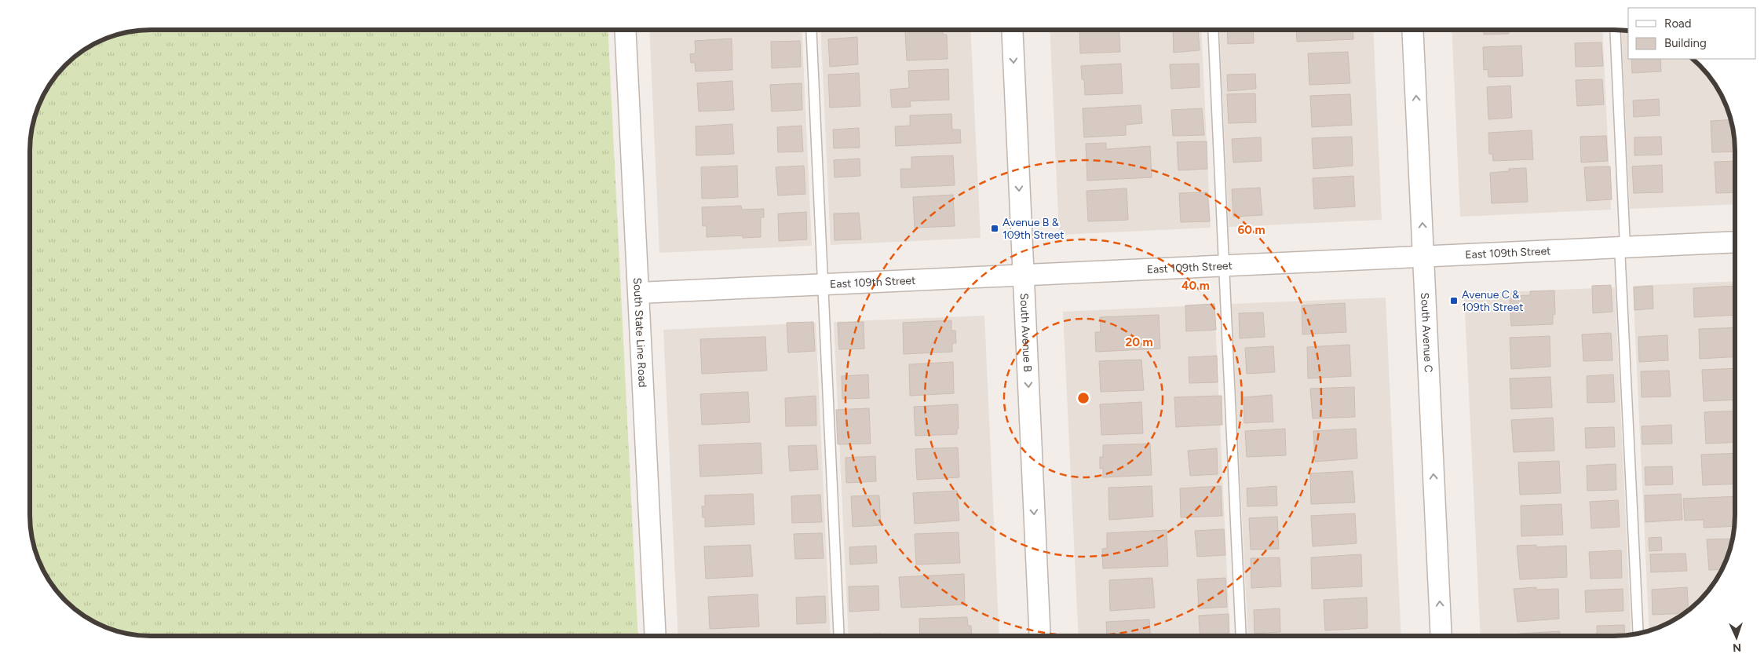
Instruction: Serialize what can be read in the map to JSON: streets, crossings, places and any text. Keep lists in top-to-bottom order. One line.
{"streets":{"street":["East 109th Street","South State Line Road","South Avenue B","South Avenue C"]},"crossings":[["East 109th Street","South State Line Road"],["East 109th Street","South Avenue B"],["East 109th Street","South Avenue C"]],"one_way":["South Avenue B","South Avenue C"],"places":{"transit":["Avenue B & 109th Street","Avenue C & 109th Street"]},"legend":["Road","Building"],"north":"bottom","rings":["60 m","40 m","20 m"]}
